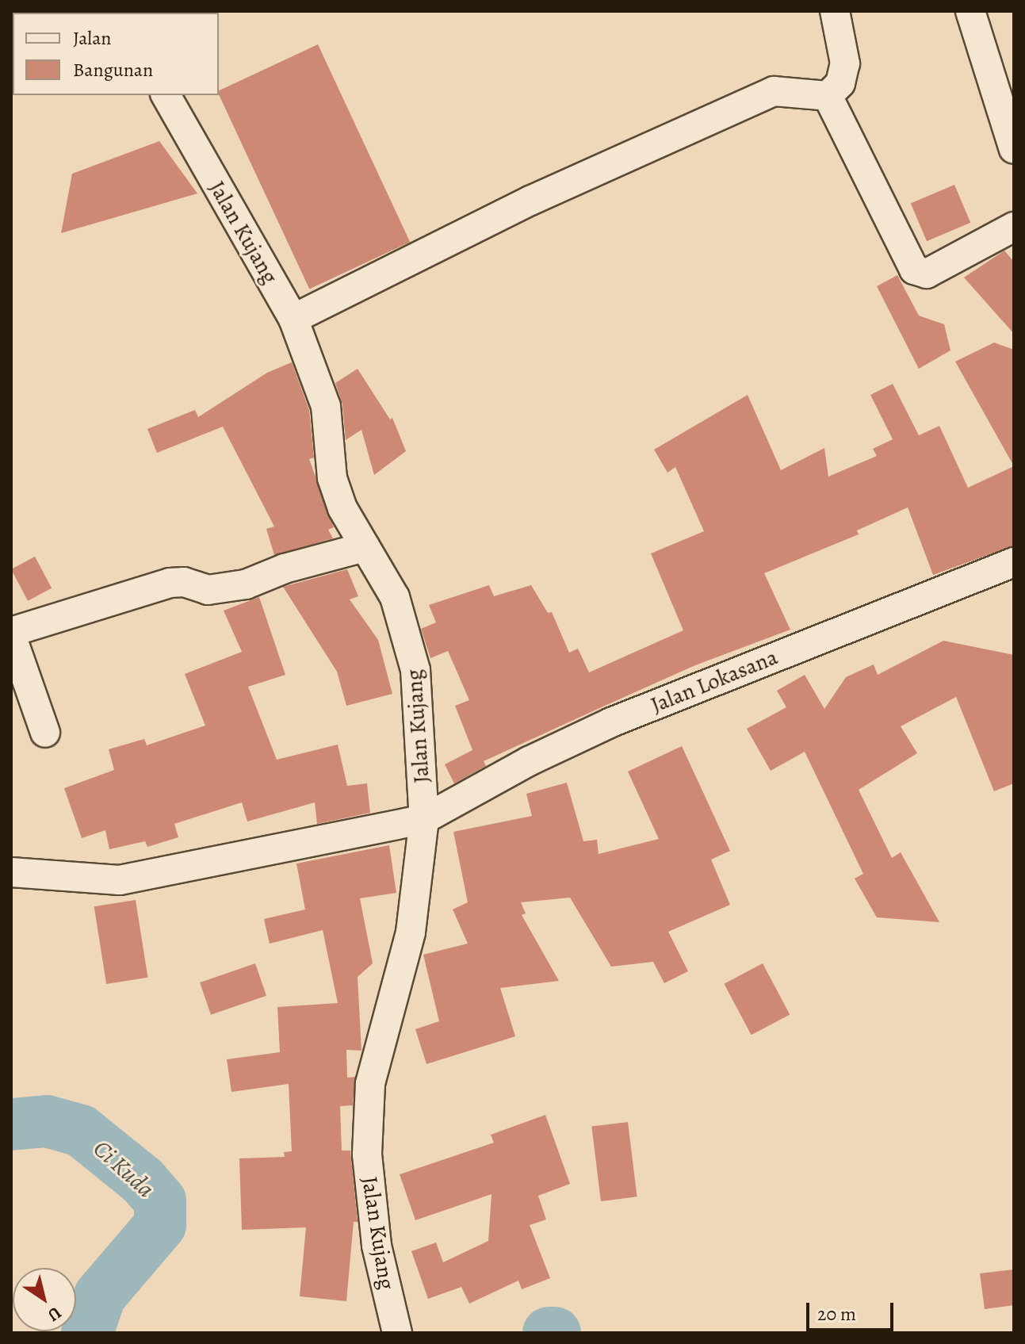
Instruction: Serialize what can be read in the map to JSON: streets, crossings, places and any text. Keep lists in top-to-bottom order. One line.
{"streets":{"street":["Jalan Kujang","Jalan Lokasana"]},"crossings":[["Jalan Kujang","Jalan Lokasana"]],"water":["Ci Kuda"],"legend":["Jalan","Bangunan"],"scale_bar":"20 m","north":"bottom right"}
